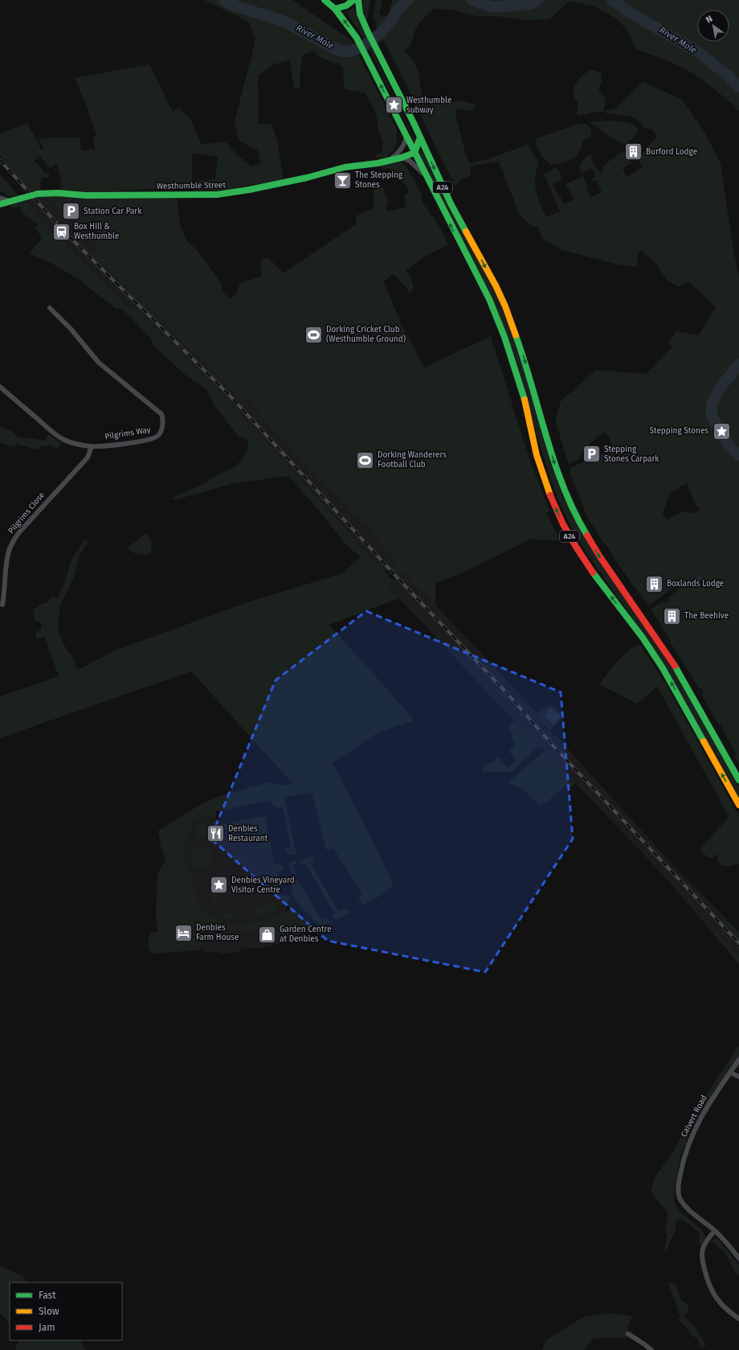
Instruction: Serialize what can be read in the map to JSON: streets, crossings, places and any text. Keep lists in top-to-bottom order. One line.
{"streets":{"main road":["Westhumble Street","A24"],"street":["Pilgrims Way","Pilgrims Close","Calvert Road"]},"crossings":[["Westhumble Street","A24"],["Pilgrims Way","Pilgrims Close"]],"water":["River Mole"],"places":{"place":["Westhumble subway","Stepping Stones","Denbies Vineyard Visitor Centre"],"building":["Burford Lodge","Boxlands Lodge","The Beehive"],"bar":["The Stepping Stones"],"parking":["Station Car Park","Stepping Stones Carpark"],"station":["Box Hill & Westhumble"],"sports":["Dorking Cricket Club (Westhumble Ground)","Dorking Wanderers Football Club"],"restaurant":["Denbies Restaurant"],"hotel":["Denbies Farm House"],"shop":["Garden Centre at Denbies"]},"legend":["Fast","Slow","Jam"],"north":"top left"}
